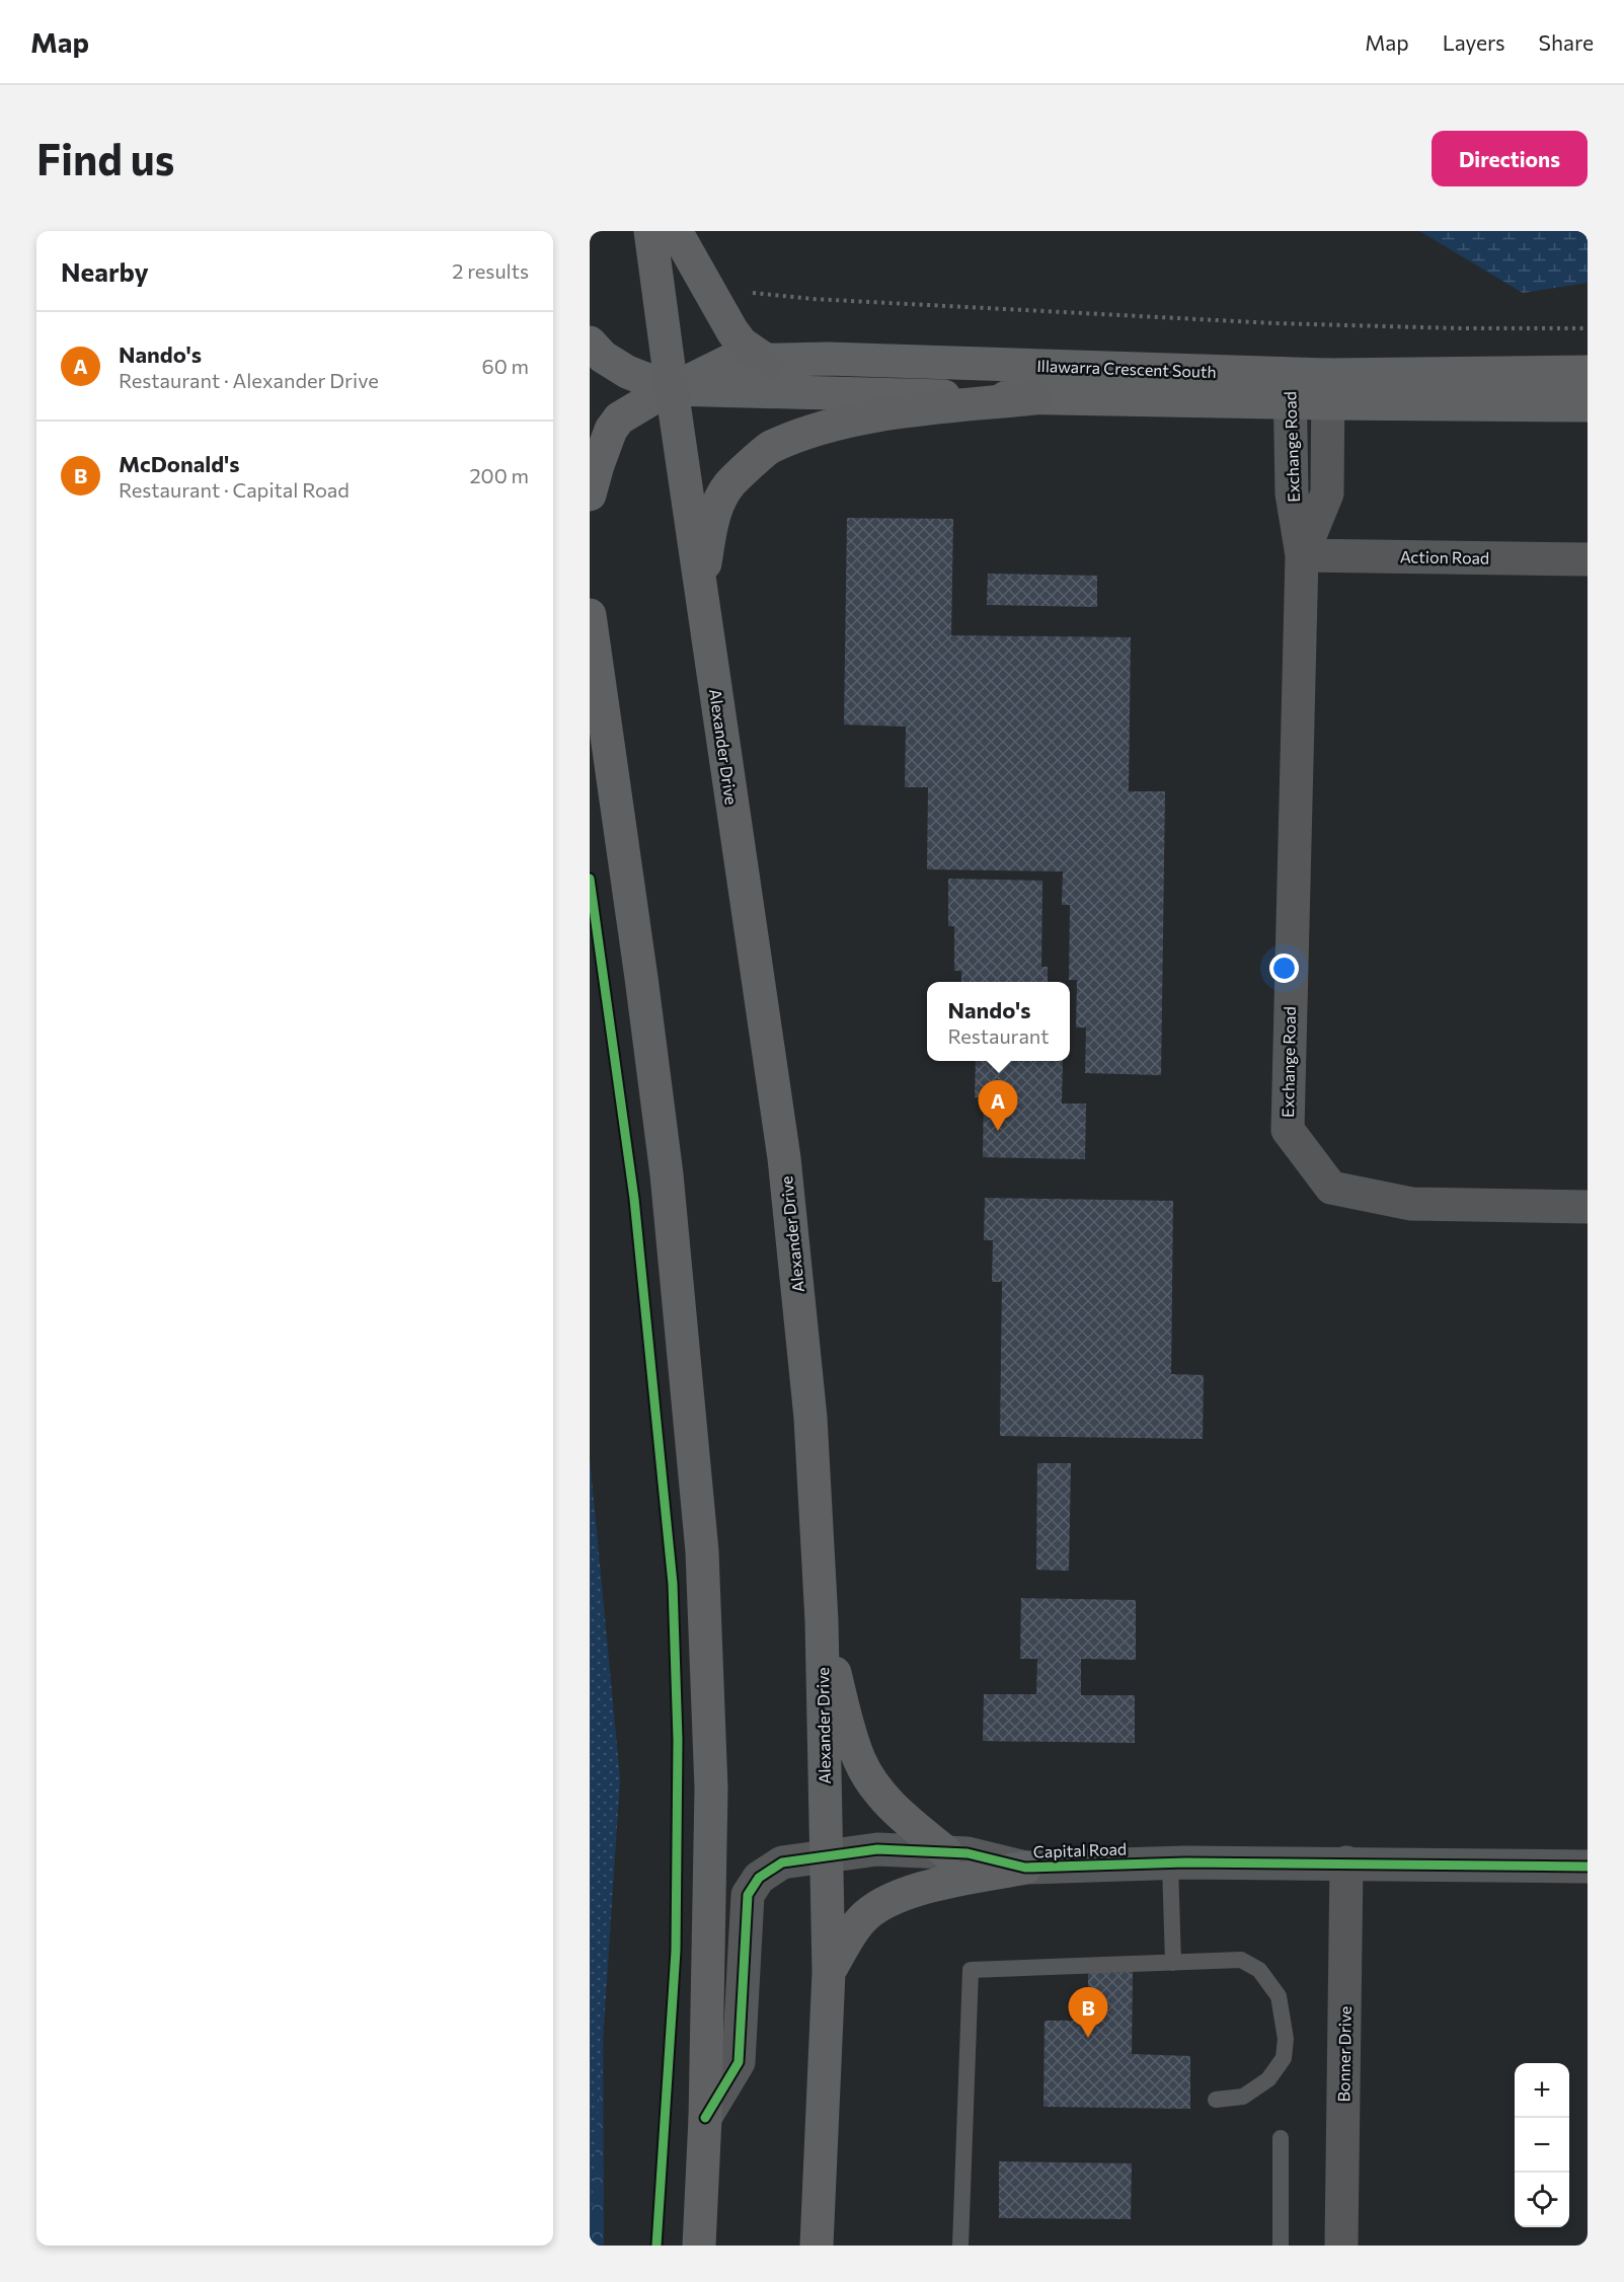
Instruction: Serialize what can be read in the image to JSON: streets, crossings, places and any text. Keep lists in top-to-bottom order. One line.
{"streets":{"main road":["Alexander Drive"],"street":["Illawarra Crescent South","Exchange Road","Action Road","Capital Road","Bonner Drive"]},"crossings":[["Illawarra Crescent South","Exchange Road"],["Illawarra Crescent South","Alexander Drive"],["Exchange Road","Action Road"],["Alexander Drive","Capital Road"],["Capital Road","Bonner Drive"]],"page":{"header":"Map","nav":["Map","Layers","Share"],"buttons":"Directions","title":"Find us","heading":["Nearby","2 results"],"list":[{"mark":"A","name":"Nando's","note":"Restaurant · Alexander Drive","value":"60 m"},{"mark":"B","name":"McDonald's","note":"Restaurant · Capital Road","value":"200 m"}],"popup":["Nando's","Restaurant"],"pins":["A","B"],"map_buttons":["+","−"]}}
